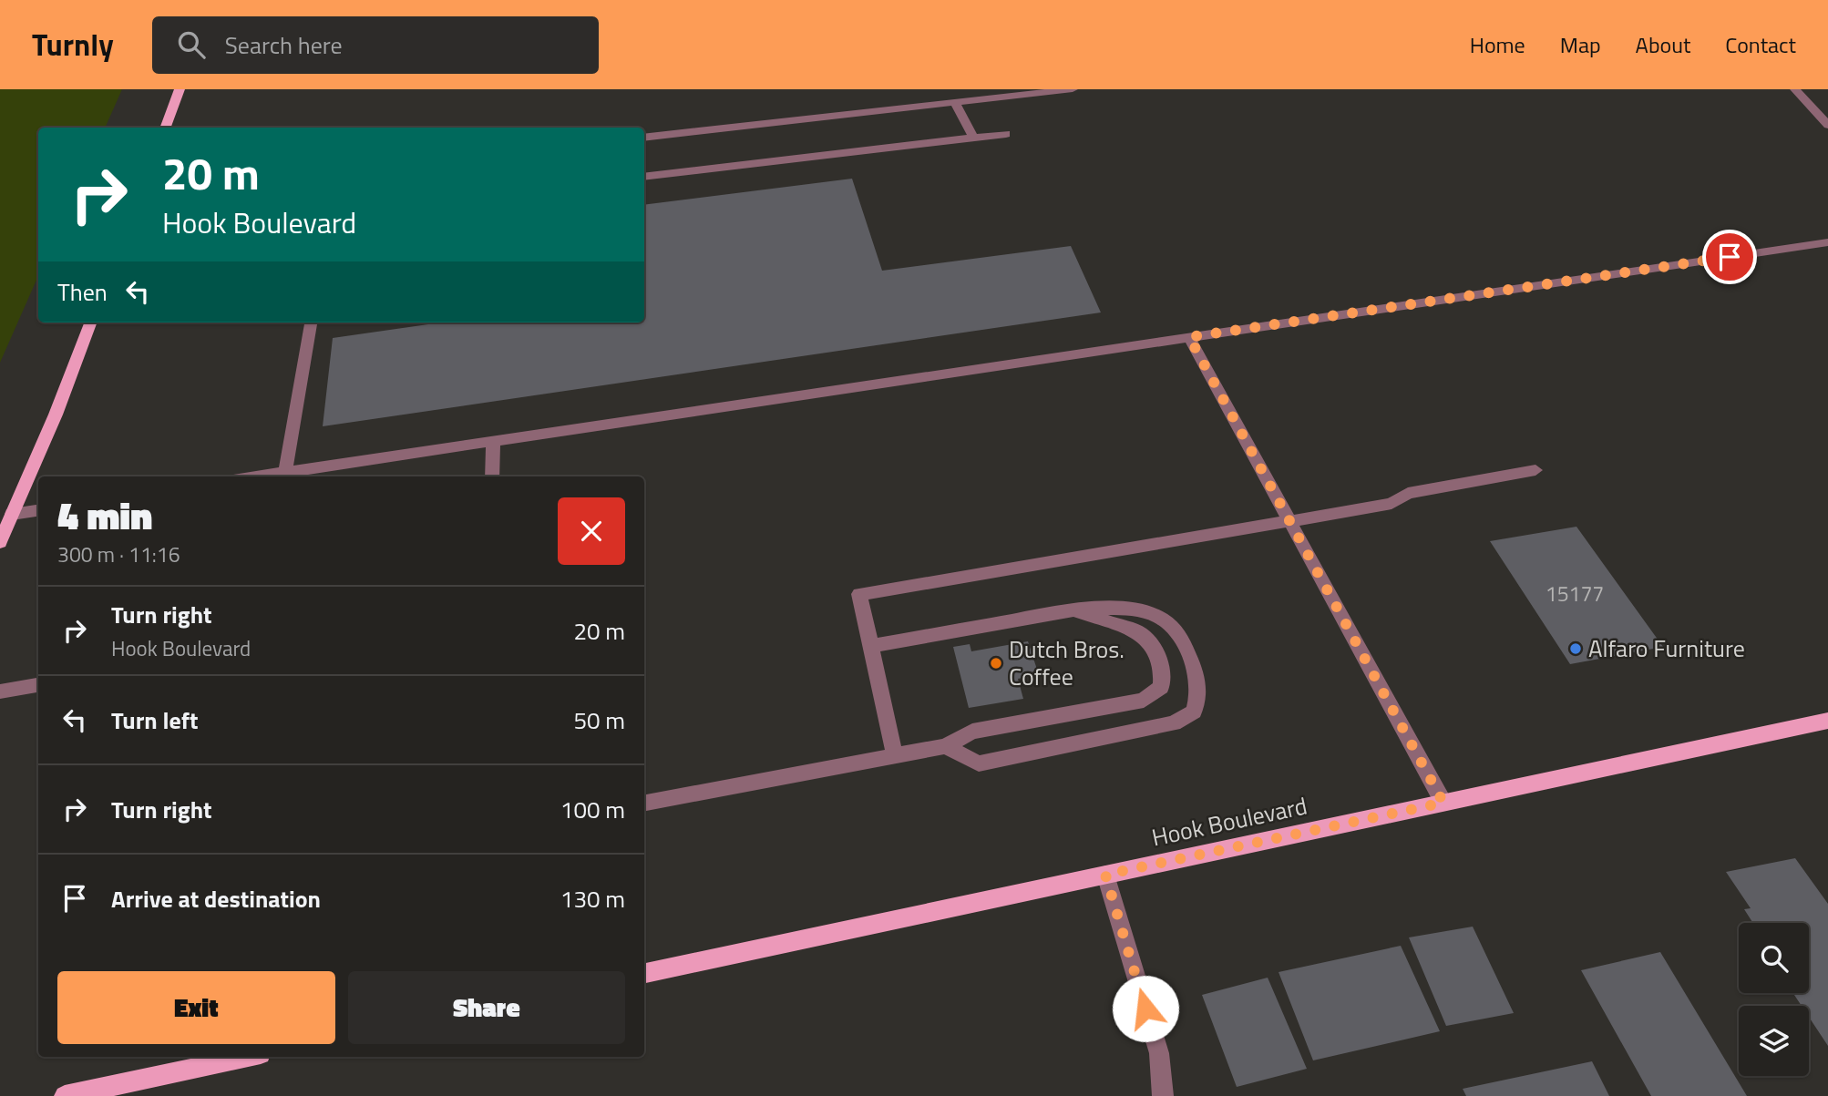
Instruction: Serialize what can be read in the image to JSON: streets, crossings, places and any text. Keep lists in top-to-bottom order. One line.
{"streets":{"main road":["Hook Boulevard"]},"places":["Alfaro Furniture","Dutch Bros. Coffee"],"house_numbers":["15177"],"page":{"header":"Turnly","search":"Search here","nav":["Home","Map","About","Contact"],"turn":["20 m","Hook Boulevard"],"then":"Then","heading":["4 min","300 m · 11:16"],"list":[{"name":"Turn right","note":"Hook Boulevard","value":"20 m"},{"name":"Turn left","value":"50 m"},{"name":"Turn right","value":"100 m"},{"name":"Arrive at destination","value":"130 m"}],"buttons":["Exit","Share"]}}
